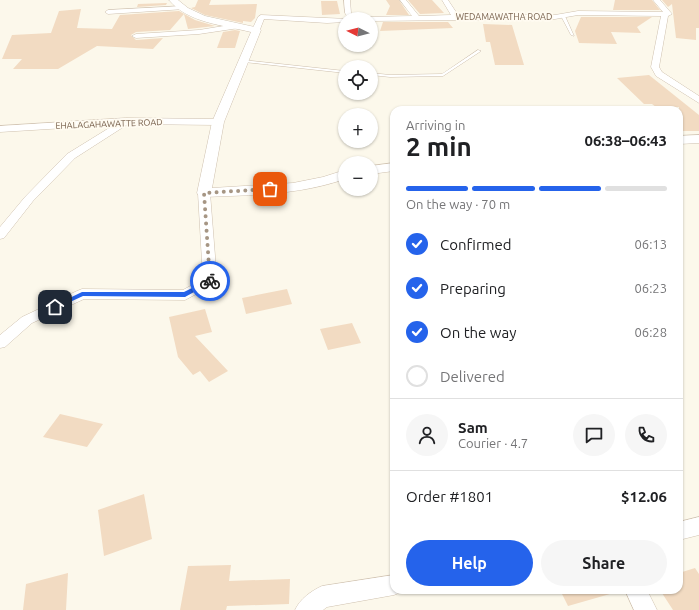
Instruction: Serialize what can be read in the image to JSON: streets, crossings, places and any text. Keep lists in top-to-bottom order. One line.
{"streets":{"street":["WEDAMAWATHA ROAD","EHALAGAHAWATTE ROAD"]},"north":"left","page":{"map_buttons":["+","−"],"heading":["2 min","Arriving in","06:38–06:43"],"panel":["Sam","Courier · 4.7","Order #1801","$12.06"],"bar":"On the way · 70 m","list":[["Confirmed","06:13"],["Preparing","06:23"],["On the way","06:28"],"Delivered"],"buttons":["Help","Share"]}}
